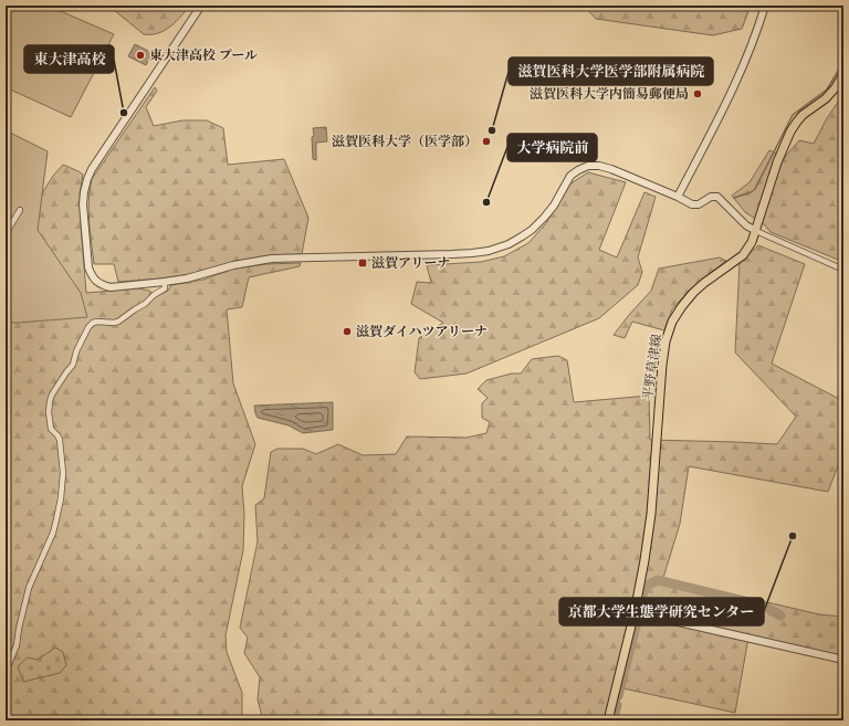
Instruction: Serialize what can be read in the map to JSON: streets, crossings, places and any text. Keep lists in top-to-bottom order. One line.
{"streets":{"main road":["平野草津線"]},"places":{"other":["東大津高校 プール","滋賀医科大学内簡易郵便局","東大津高校","滋賀医科大学医学部附属病院","滋賀医科大学（医学部）","大学病院前","滋賀ダイハツアリーナ","京都大学生態学研究センター"],"transit":["滋賀アリーナ"]}}
